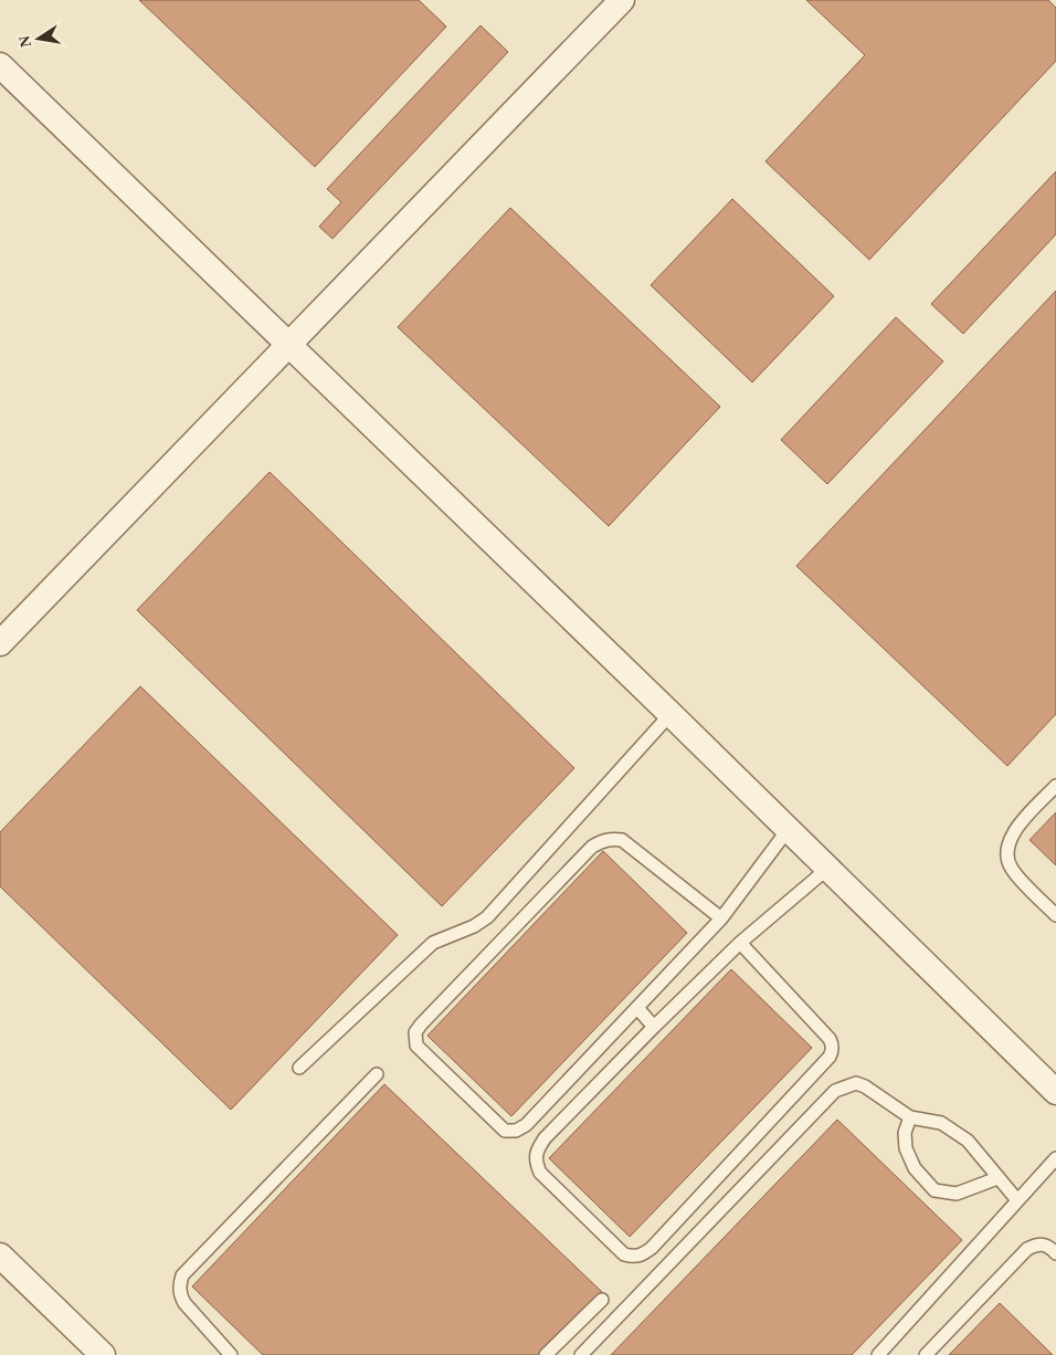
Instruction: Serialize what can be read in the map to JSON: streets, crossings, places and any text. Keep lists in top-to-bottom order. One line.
{"north":"left"}
